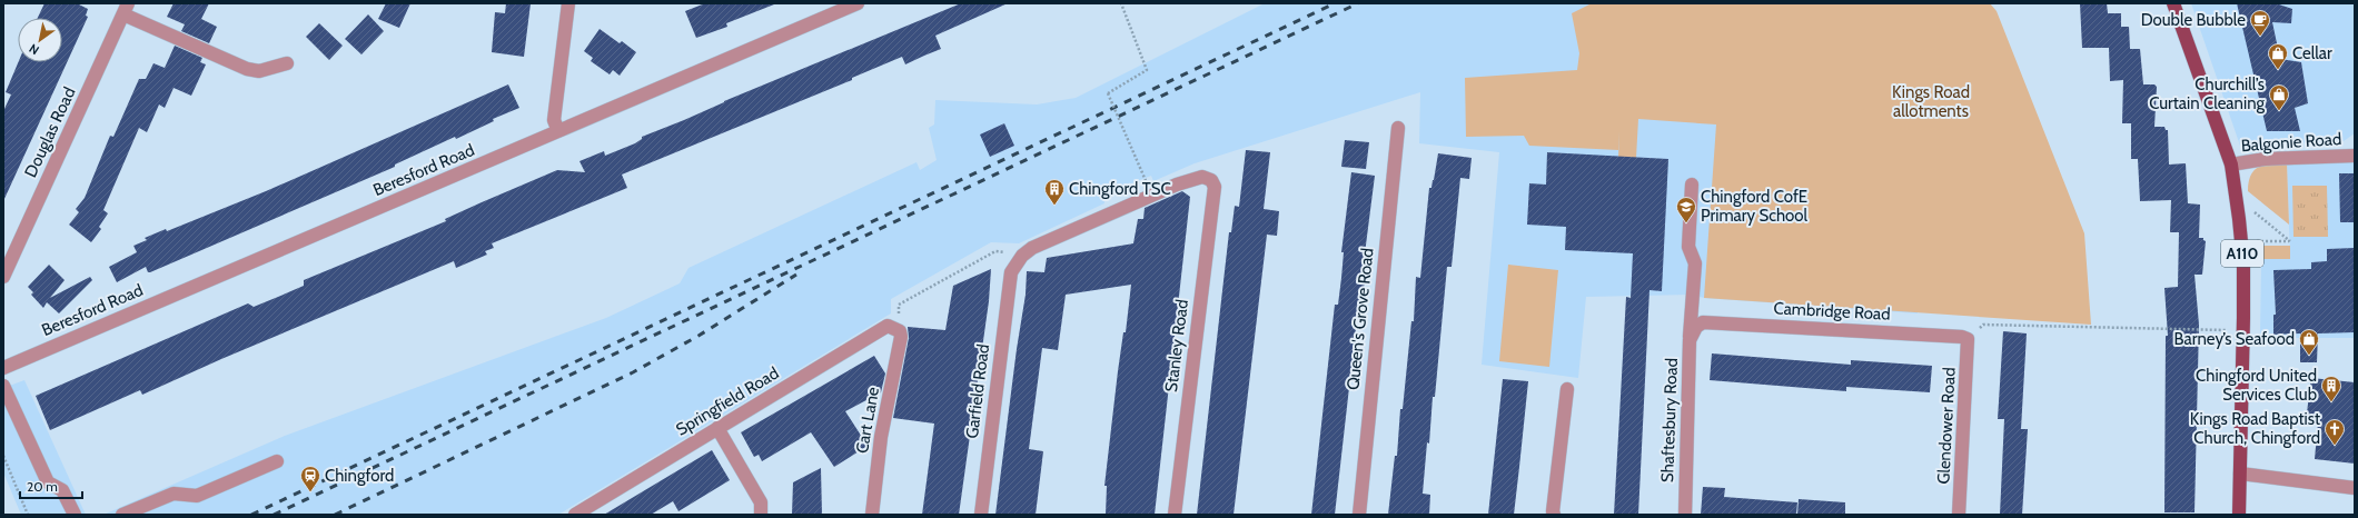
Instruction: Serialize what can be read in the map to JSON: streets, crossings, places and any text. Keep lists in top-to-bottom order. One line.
{"streets":{"main road":["A110"],"street":["Douglas Road","Balgonie Road","Beresford Road","Cambridge Road","Queen's Grove Road","Stanley Road","Garfield Road","Springfield Road","Cart Lane","Shaftesbury Road","Glendower Road"]},"crossings":[["Balgonie Road","A110"],["Cambridge Road","Shaftesbury Road"],["Cambridge Road","Glendower Road"],["Stanley Road","Garfield Road"],["Springfield Road","Cart Lane"]],"parks":["Kings Road allotments"],"places":{"cafe":["Double Bubble"],"shop":["Cellar","Churchill’s Curtain Cleaning","Barney’s Seafood"],"building":["Chingford TSC","Chingford United Services Club"],"school or university":["Chingford CofE Primary School"],"church":["Kings Road Baptist Church, Chingford"],"station":["Chingford"]},"scale_bar":"20 m","north":"bottom left"}
